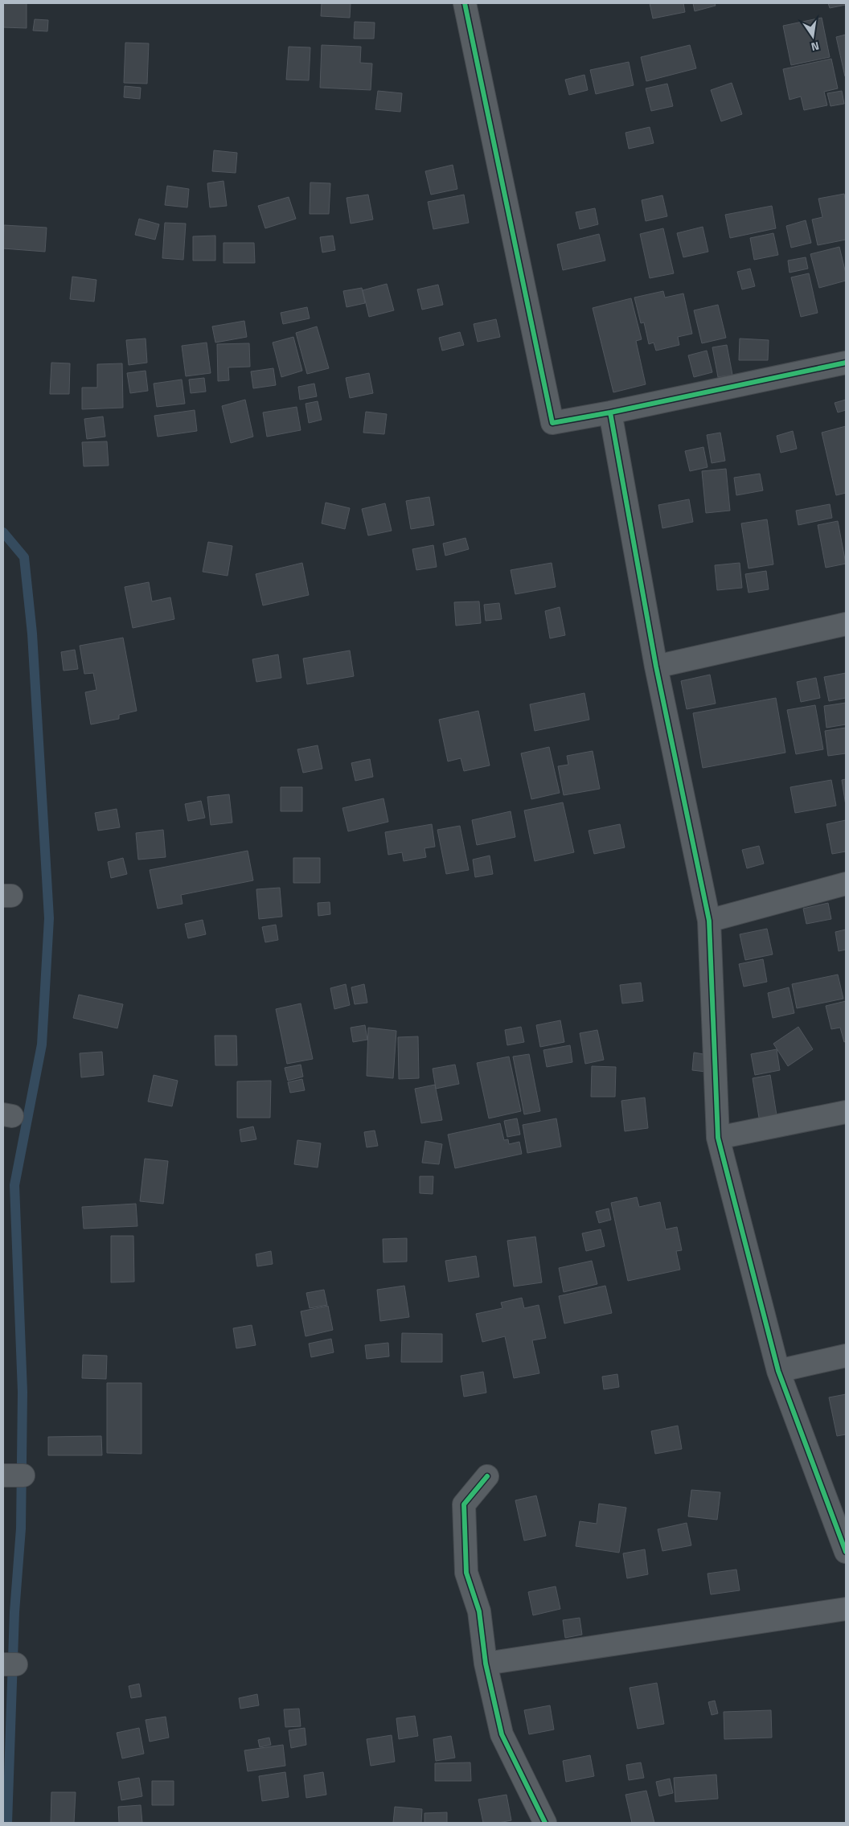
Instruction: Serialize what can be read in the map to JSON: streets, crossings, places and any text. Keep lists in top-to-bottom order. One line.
{"north":"bottom"}
